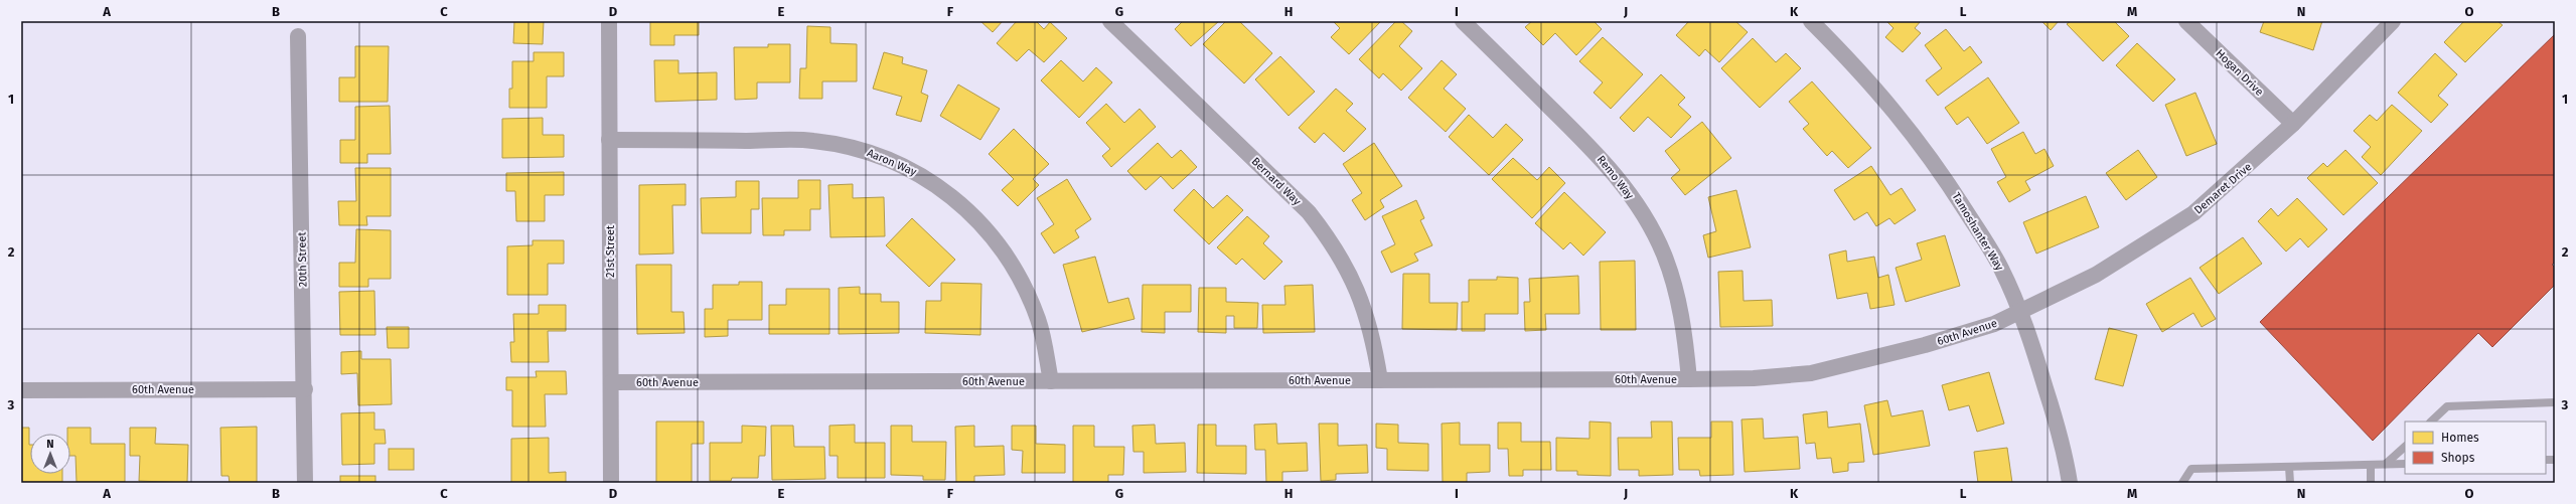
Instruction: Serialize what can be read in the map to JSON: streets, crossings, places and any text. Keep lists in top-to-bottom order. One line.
{"streets":{"street":["Hogan Drive","Aaron Way","Remo Way","Bernard Way","Demaret Drive","Tamoshanter Way","21st Street","20th Street","60th Avenue"]},"crossings":[["Hogan Drive","Demaret Drive"],["Aaron Way","21st Street"],["Aaron Way","60th Avenue"],["Remo Way","60th Avenue"],["Bernard Way","60th Avenue"],["Demaret Drive","Tamoshanter Way"],["Demaret Drive","60th Avenue"],["Tamoshanter Way","60th Avenue"],["21st Street","60th Avenue"],["20th Street","60th Avenue"]],"legend":["Homes","Shops"],"north":"top","grid":{"columns":["A","B","C","D","E","F","G","H","I","J","K","L","M","N","O"],"rows":["1","2","3"]}}
